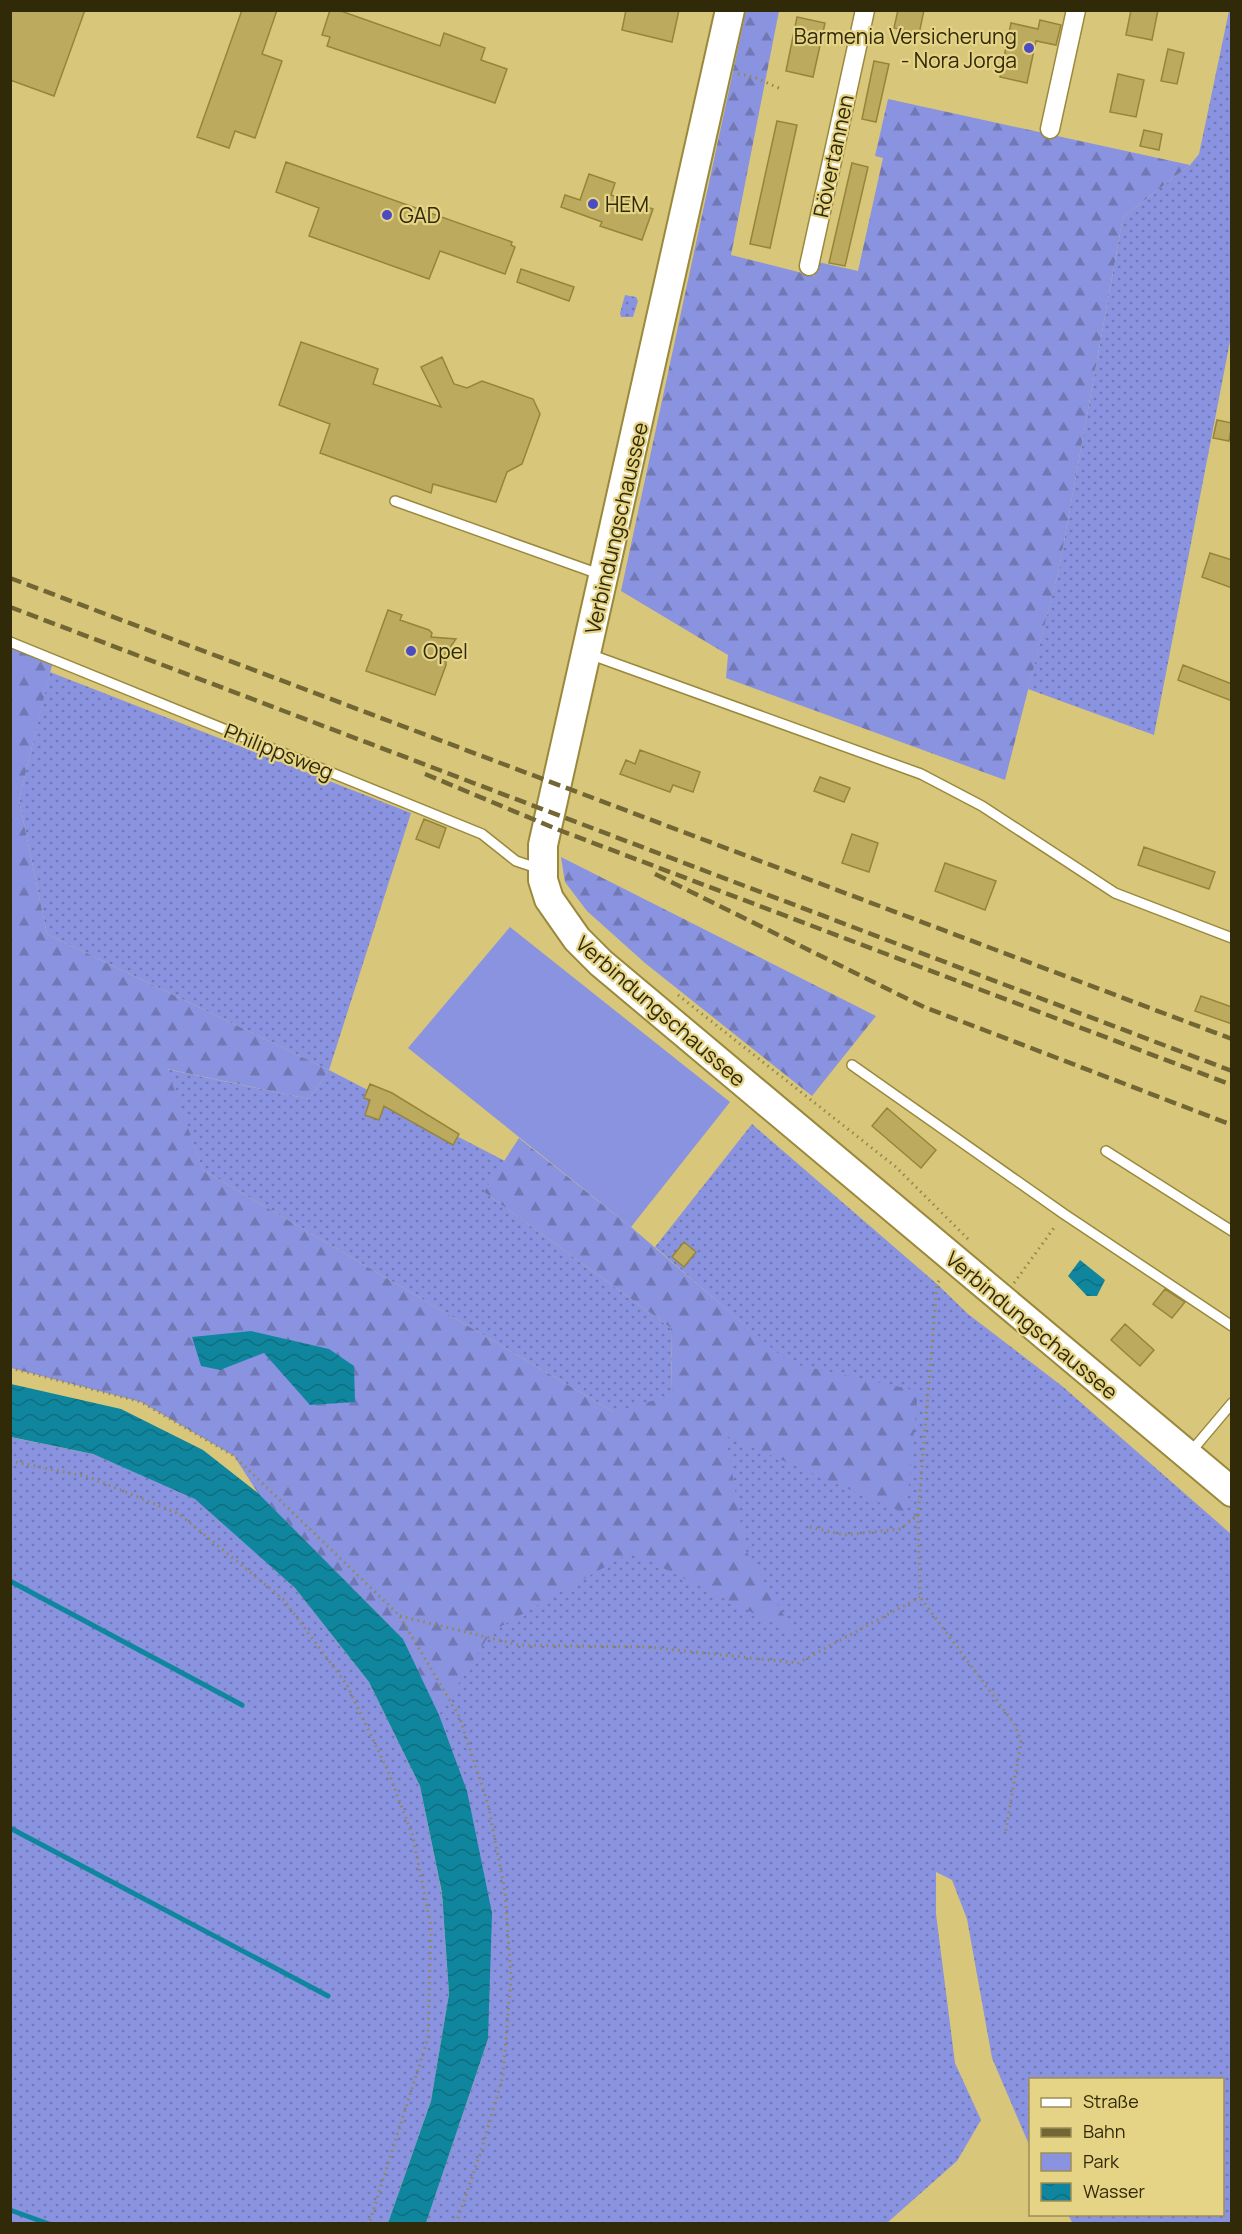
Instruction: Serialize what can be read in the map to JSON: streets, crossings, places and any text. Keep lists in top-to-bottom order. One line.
{"streets":{"main road":["Verbindungschaussee"],"street":["Rövertannen"],"lane":["Philippsweg"]},"crossings":[["Verbindungschaussee","Philippsweg"]],"places":["Barmenia Versicherung - Nora Jorga","HEM","GAD","Opel"],"legend":["Straße","Bahn","Park","Wasser"]}
